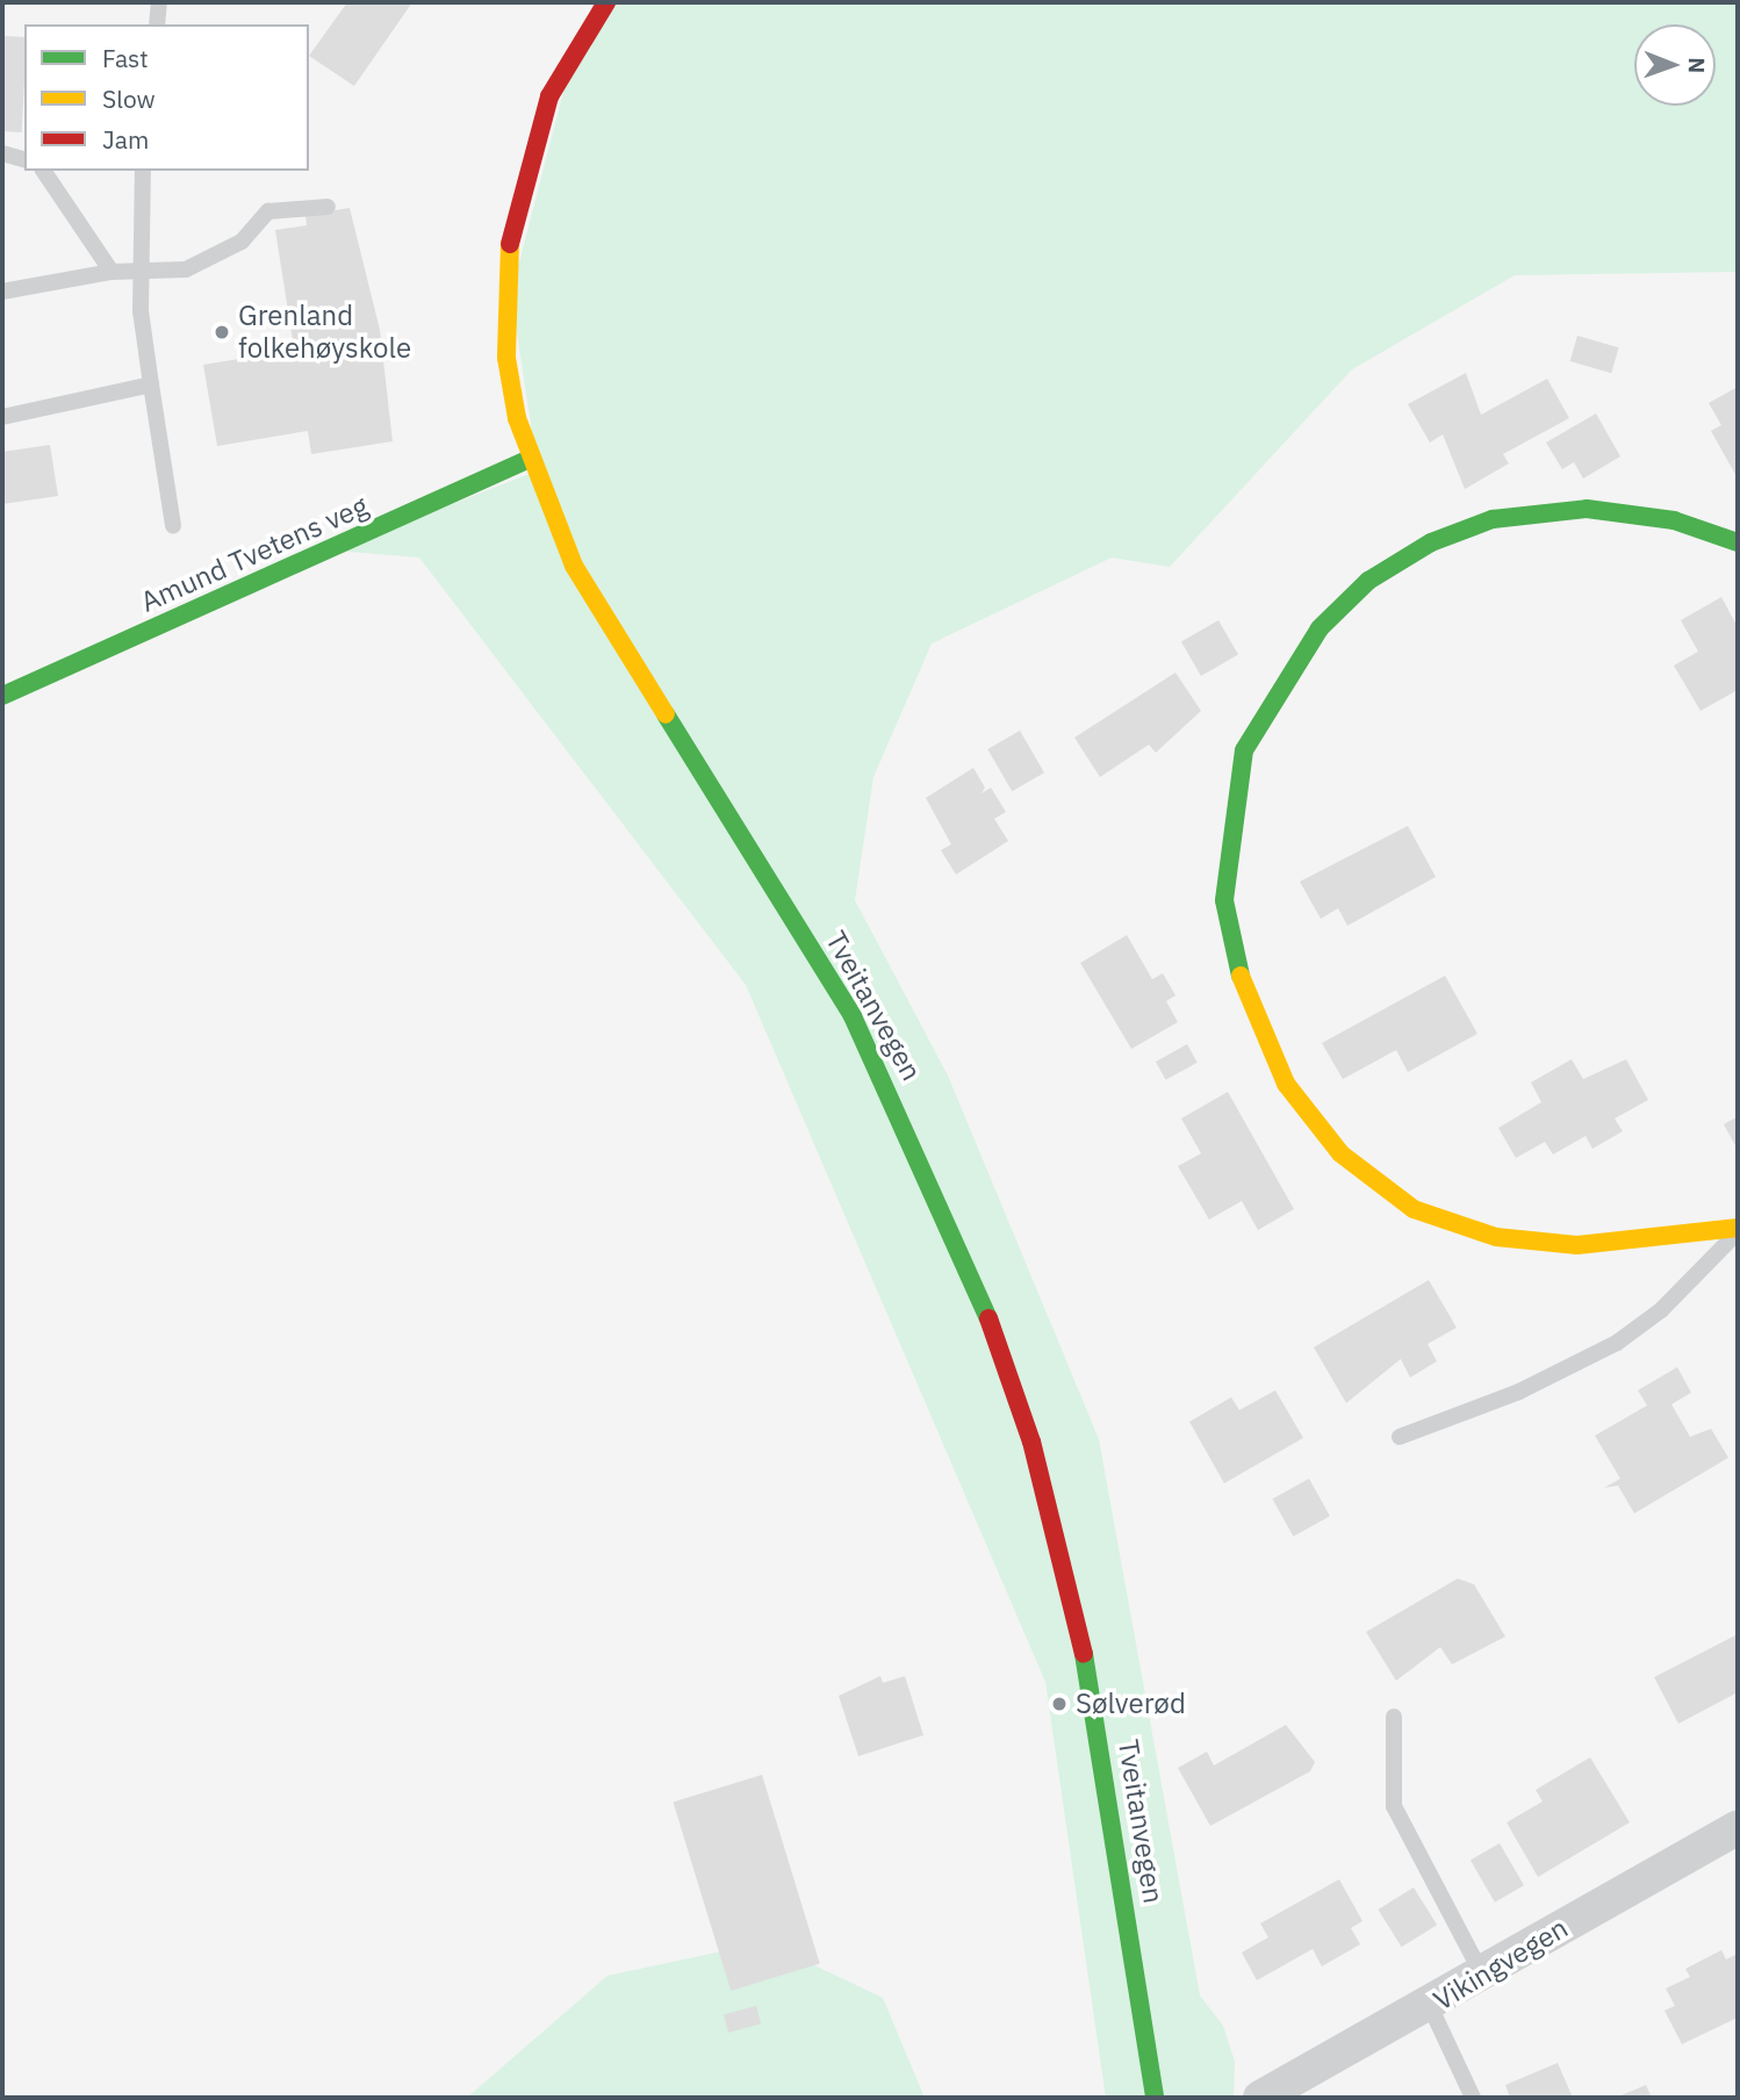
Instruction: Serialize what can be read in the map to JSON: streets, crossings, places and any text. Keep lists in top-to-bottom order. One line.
{"streets":{"main road":["Amund Tvetens veg","Tveitanvegen"],"street":["Vikingvegen"]},"crossings":[["Amund Tvetens veg","Tveitanvegen"]],"places":["Grenland folkehøyskole","Sølverød"],"legend":["Fast","Slow","Jam"],"north":"right"}
